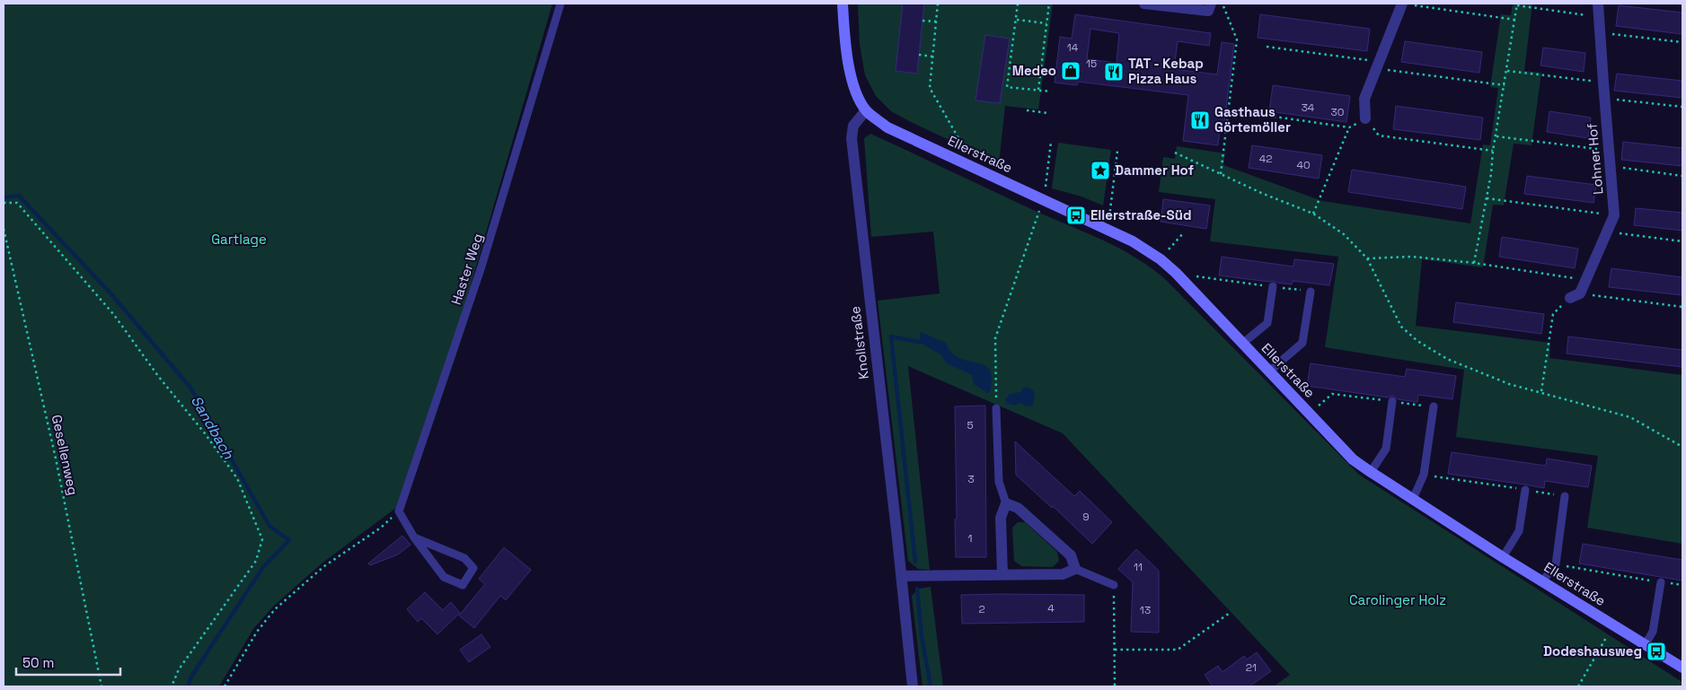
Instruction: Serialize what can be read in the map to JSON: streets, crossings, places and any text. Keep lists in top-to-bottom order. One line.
{"streets":{"street":["Ellerstraße","Lohner Hof","Knollstraße"],"lane":["Haster Weg"],"path":["Gesellenweg"]},"crossings":[["Ellerstraße","Knollstraße"]],"water":["Sandbach"],"parks":["Gartlage","Carolinger Holz"],"places":{"shop":["Medeo"],"restaurant":["TAT - Kebap Pizza Haus","Gasthaus Görtemöller"],"place":["Dammer Hof"],"bus stop":["Ellerstraße-Süd","Dodeshausweg"]},"house_numbers":["14","15","34","30","42","40","5","3","9","1","11","4","2","13","21"],"scale_bar":"50 m"}
